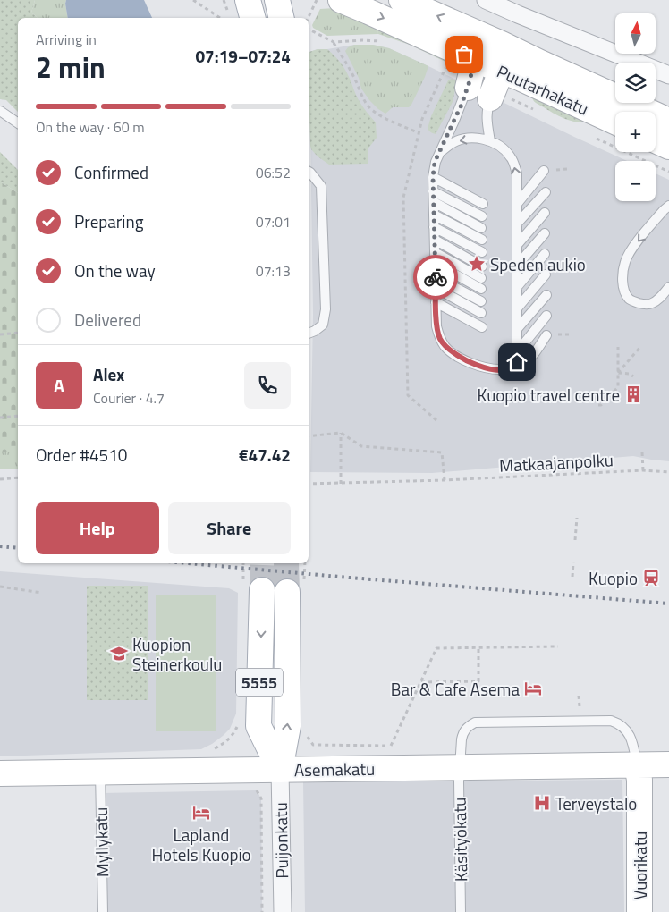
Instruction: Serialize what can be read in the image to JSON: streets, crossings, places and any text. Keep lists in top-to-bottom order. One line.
{"streets":{"main road":["Puutarhakatu","5555","Asemakatu","Puijonkatu","Vuorikatu"],"lane":["Käsityökatu","Myllykatu"],"path":["Matkaajanpolku"]},"crossings":[["Asemakatu","Käsityökatu"],["Asemakatu","Puijonkatu"],["Asemakatu","Myllykatu"],["Asemakatu","Vuorikatu"],["Käsityökatu","Vuorikatu"]],"places":{"place":["Speden aukio"],"building":["Kuopio travel centre"],"station":["Kuopio"],"school or university":["Kuopion Steinerkoulu"],"hotel":["Bar & Cafe Asema","Lapland Hotels Kuopio"],"hospital":["Terveystalo"]},"north":"top","page":{"map_buttons":["+","−"],"heading":["2 min","Arriving in","07:19–07:24"],"panel":["Alex","Courier · 4.7","Order #4510","€47.42"],"bar":"On the way · 60 m","list":[["Confirmed","06:52"],["Preparing","07:01"],["On the way","07:13"],"Delivered"],"round":"A","buttons":["Help","Share"]}}
